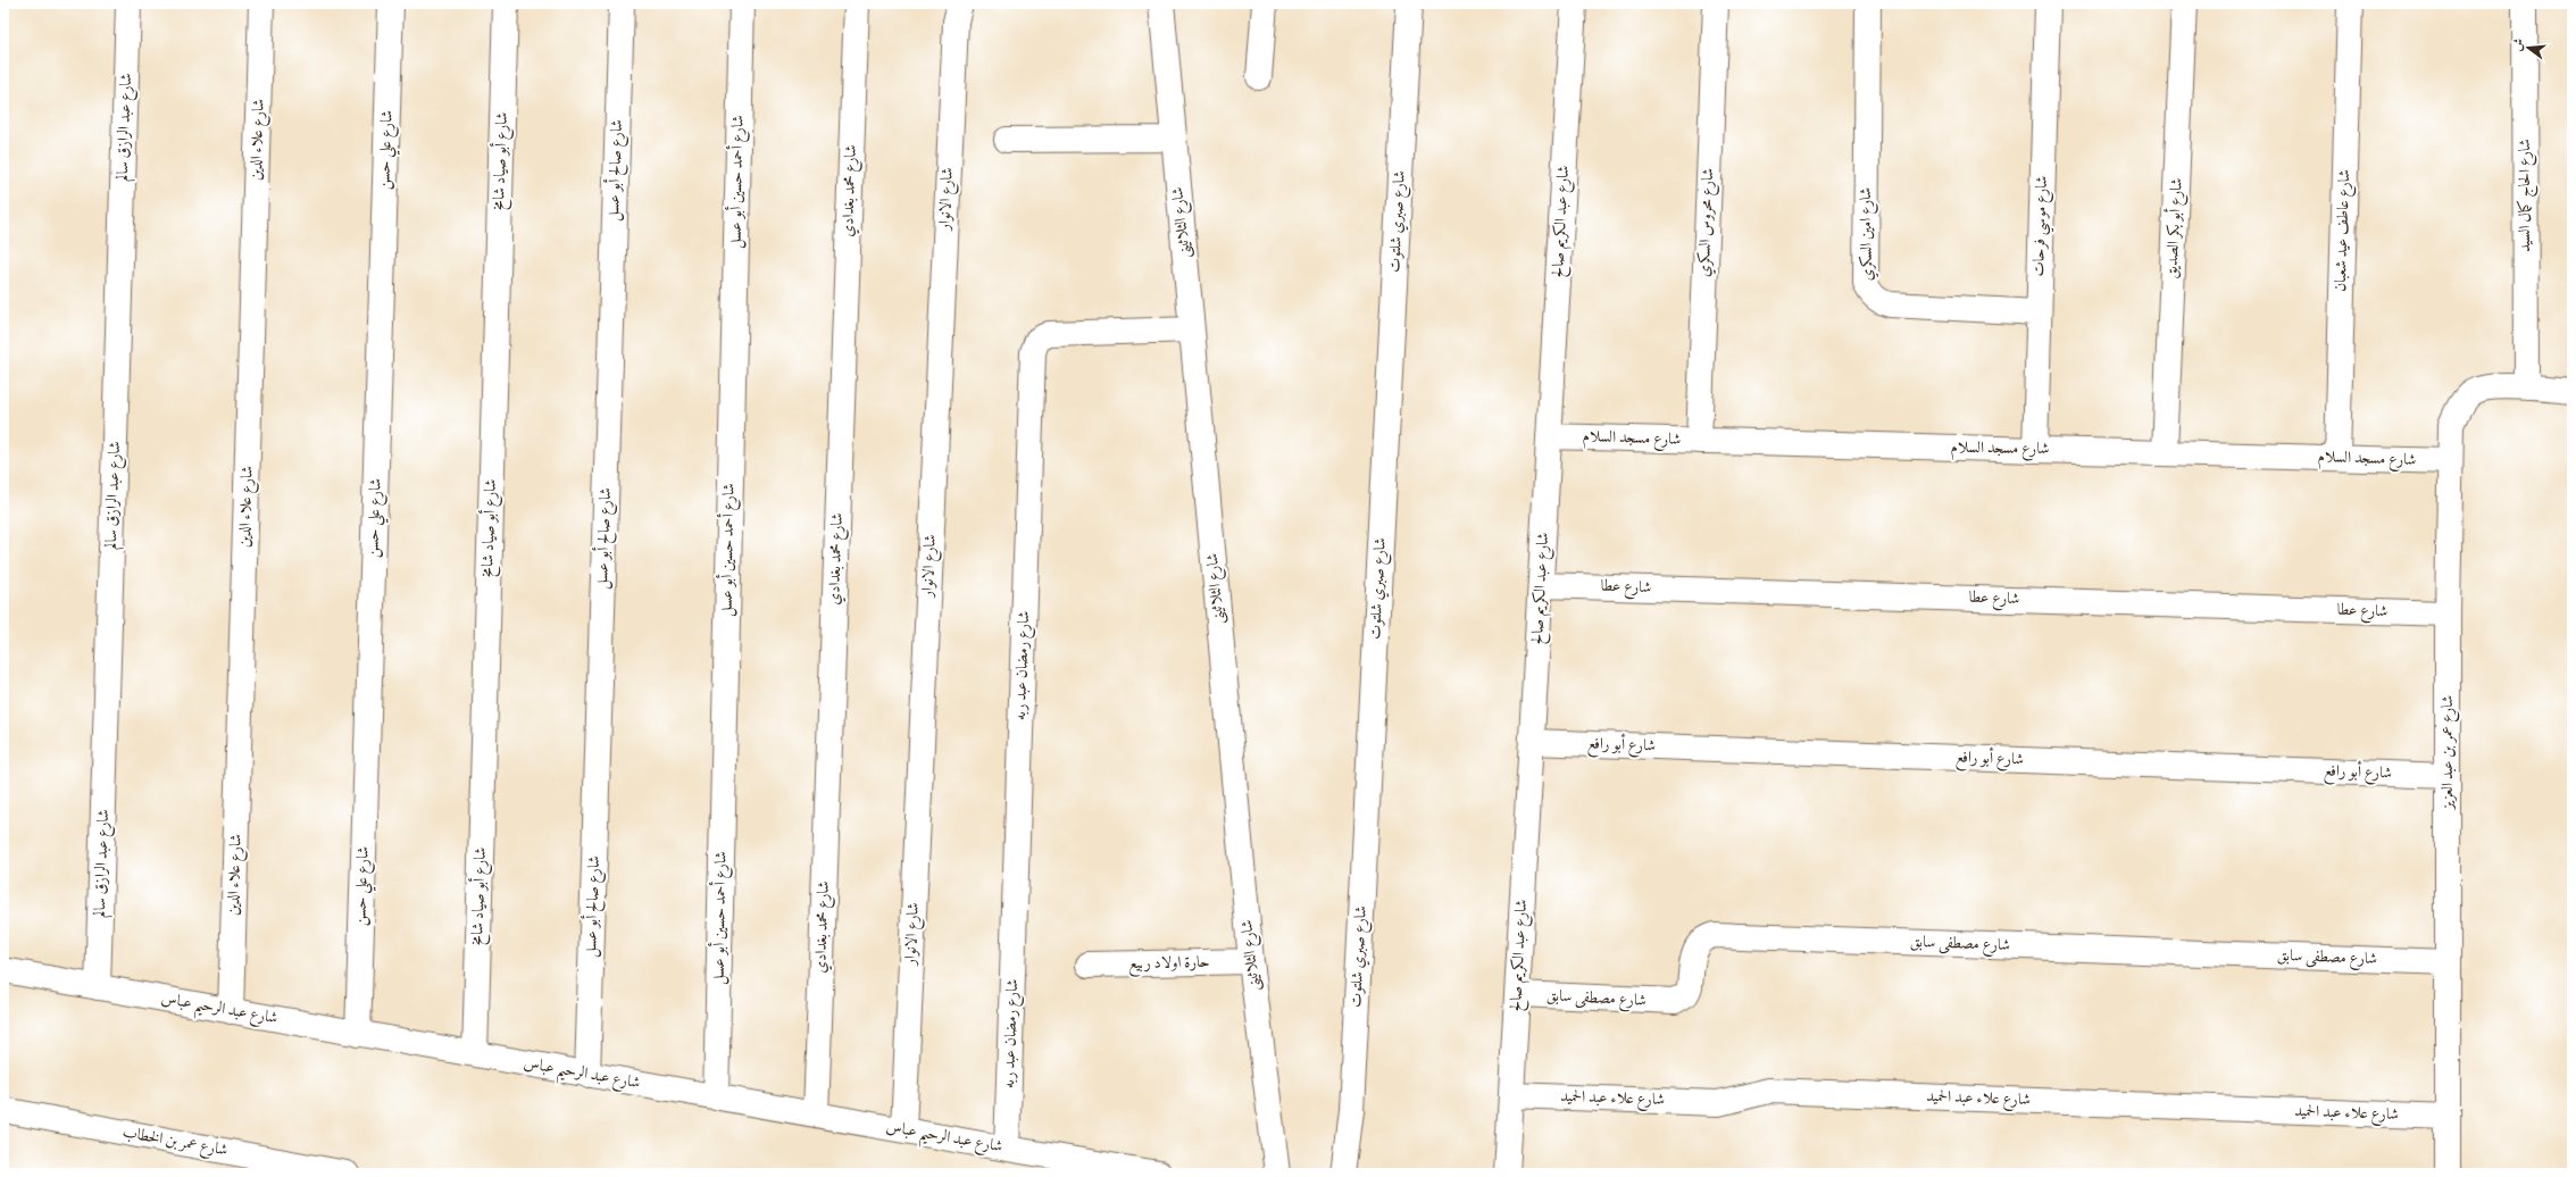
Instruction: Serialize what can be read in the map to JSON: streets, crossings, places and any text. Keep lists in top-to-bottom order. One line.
{"streets":{"street":["شارع عبد الرازق سالم","شارع علاء الدين","شارع علي حسن","شارع أبو صياد شامخ","شارع صالح أبو عسل","شارع أحمد حسين أبو عسل","شارع محمد بغدادي","شارع الحاج كمال السيد","شارع الانوار","شارع صبري شلتوت","شارع عبد الكريم صالح","شارع الثلاثينى","شارع محروس السكري","شارع موسي فرحات","شارع أبو بكر الصديق","شارع عاطف عيد شعبان","شارع امين السكري","شارع مسجد السلام","شارع عطا","شارع رمضان عبد ربه","شارع أبو رافع","شارع عمر بن عبد العزيز","شارع مصطفى سابق","حارة اولاد ربيع","شارع عبد الرحيم عباس","شارع علاء عبد الحميد","شارع عمر بن الخطاب"]},"crossings":[["شارع عبد الرازق سالم","شارع عبد الرحيم عباس"],["شارع علاء الدين","شارع عبد الرحيم عباس"],["شارع علي حسن","شارع عبد الرحيم عباس"],["شارع أبو صياد شامخ","شارع عبد الرحيم عباس"],["شارع صالح أبو عسل","شارع عبد الرحيم عباس"],["شارع أحمد حسين أبو عسل","شارع عبد الرحيم عباس"],["شارع محمد بغدادي","شارع عبد الرحيم عباس"],["شارع الحاج كمال السيد","شارع عمر بن عبد العزيز"],["شارع الانوار","شارع عبد الرحيم عباس"],["شارع عبد الكريم صالح","شارع مسجد السلام"],["شارع عبد الكريم صالح","شارع عطا"],["شارع عبد الكريم صالح","شارع أبو رافع"],["شارع عبد الكريم صالح","شارع مصطفى سابق"],["شارع عبد الكريم صالح","شارع علاء عبد الحميد"],["شارع الثلاثينى","شارع رمضان عبد ربه"],["شارع الثلاثينى","حارة اولاد ربيع"],["شارع محروس السكري","شارع مسجد السلام"],["شارع موسي فرحات","شارع امين السكري"],["شارع موسي فرحات","شارع مسجد السلام"],["شارع أبو بكر الصديق","شارع مسجد السلام"],["شارع عاطف عيد شعبان","شارع مسجد السلام"],["شارع مسجد السلام","شارع عمر بن عبد العزيز"],["شارع عطا","شارع عمر بن عبد العزيز"],["شارع رمضان عبد ربه","شارع عبد الرحيم عباس"],["شارع أبو رافع","شارع عمر بن عبد العزيز"],["شارع عمر بن عبد العزيز","شارع مصطفى سابق"],["شارع عمر بن عبد العزيز","شارع علاء عبد الحميد"]],"north":"left"}
